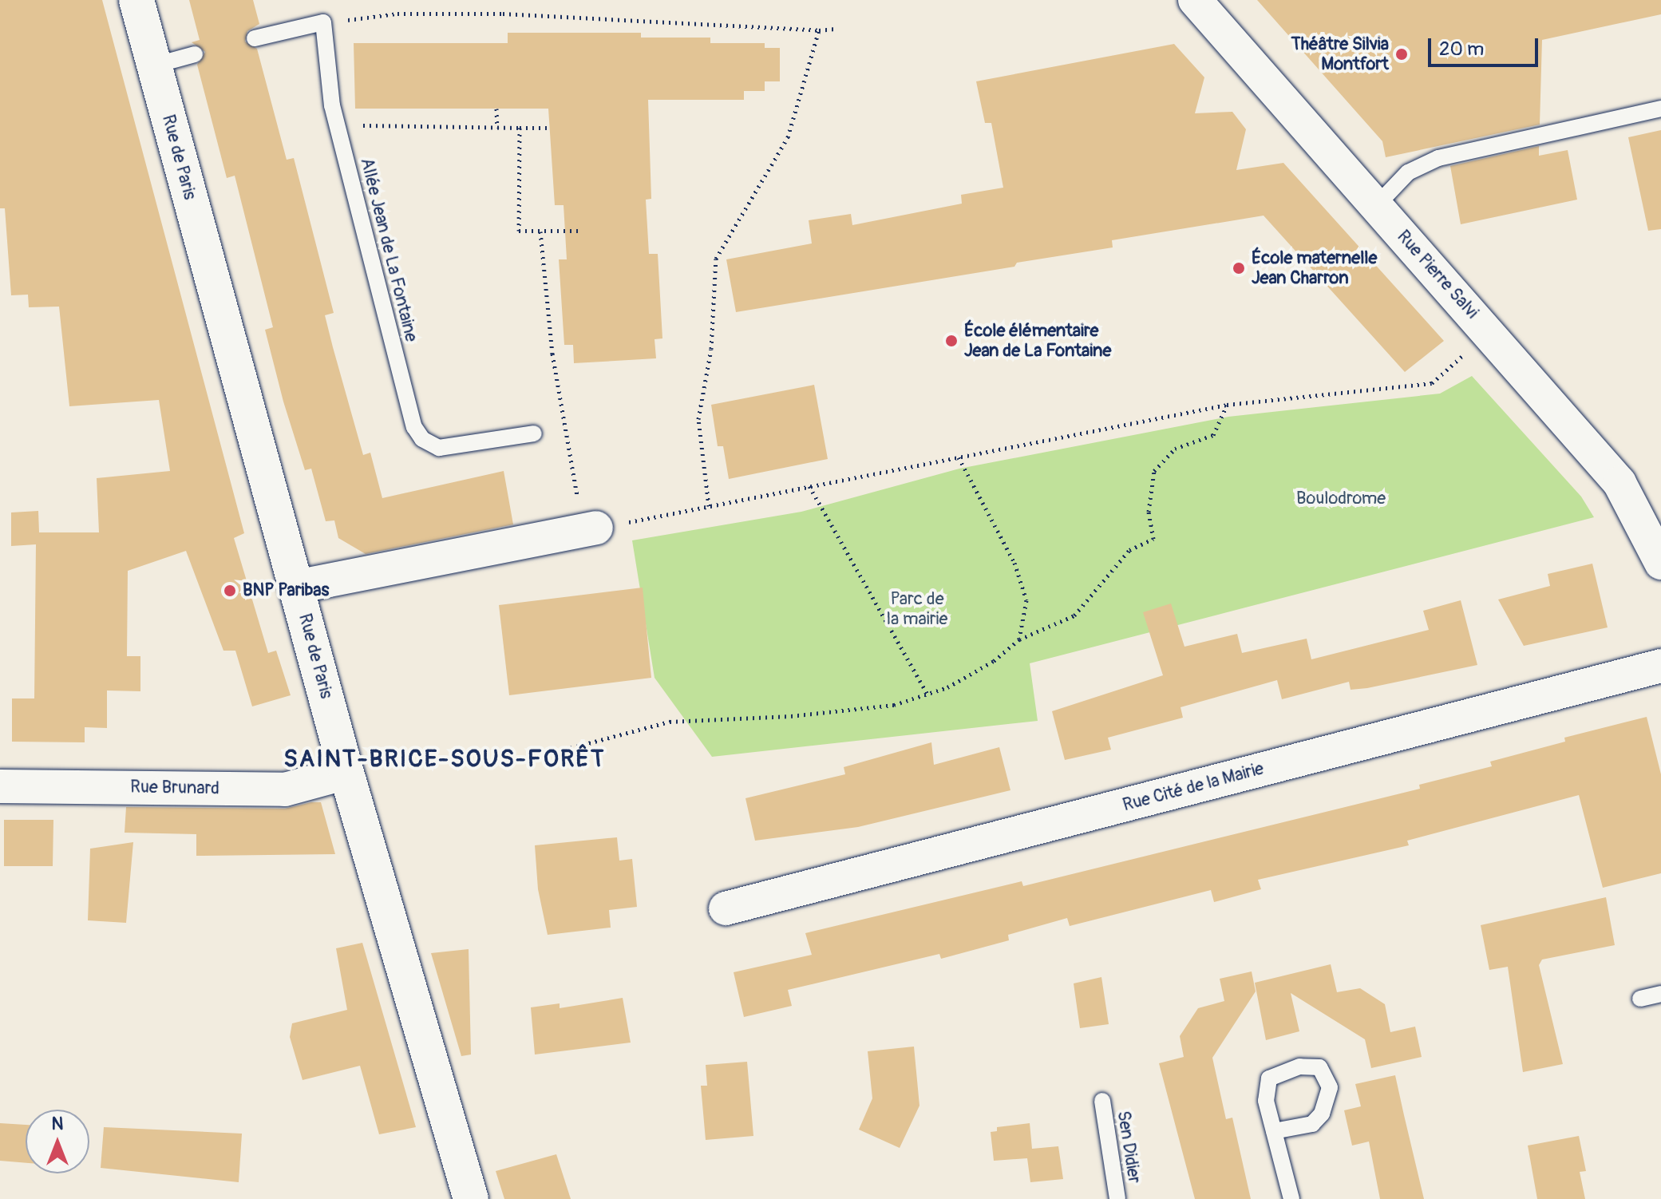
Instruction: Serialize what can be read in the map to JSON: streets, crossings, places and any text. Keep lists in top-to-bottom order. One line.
{"streets":{"street":["Rue de Paris","Rue Pierre Salvi","Rue Cité de la Mairie","Rue Brunard"],"lane":["Allée Jean de La Fontaine","Sen Didier"]},"crossings":[["Rue de Paris","Rue Brunard"]],"districts":["SAINT-BRICE-SOUS-FORÊT"],"parks":["Boulodrome","Parc de la mairie"],"places":["Théâtre Silvia Montfort","École maternelle Jean Charron","École élémentaire Jean de La Fontaine","BNP Paribas"],"scale_bar":"20 m","north":"top"}
